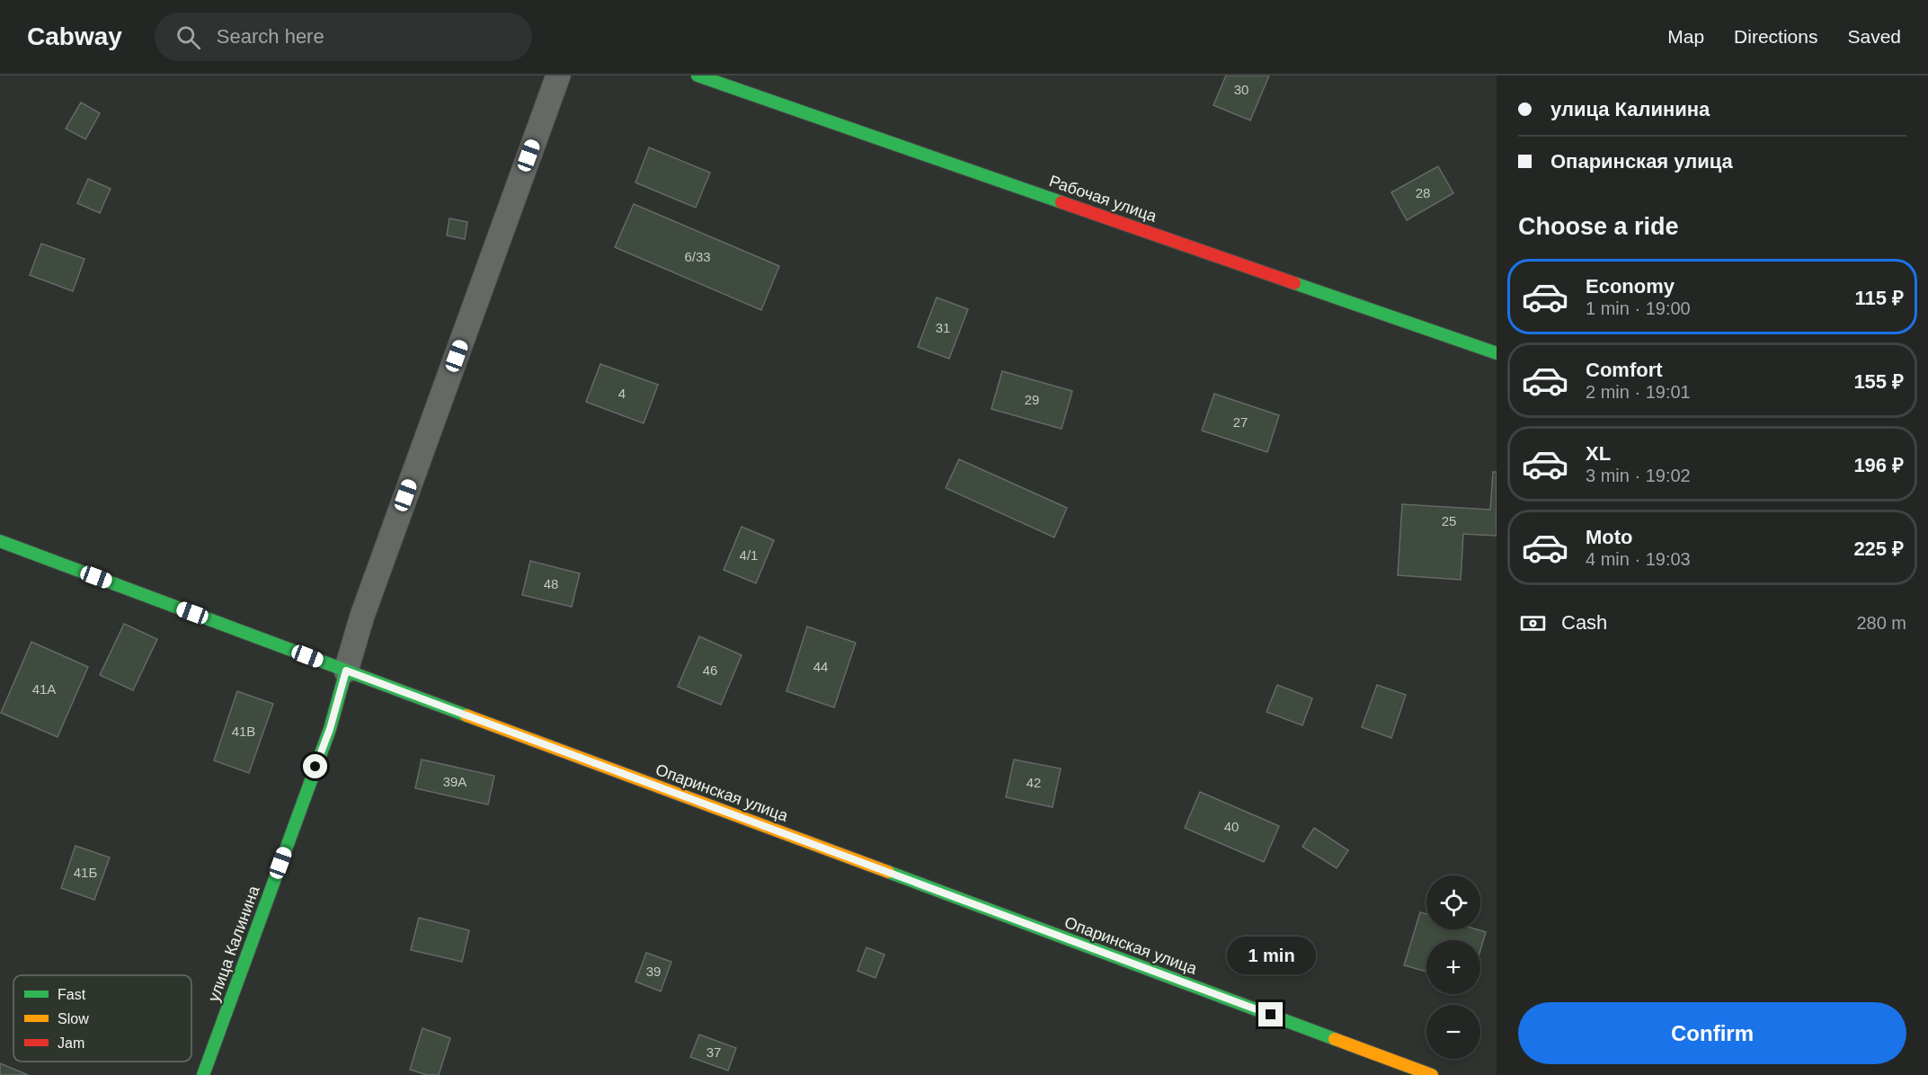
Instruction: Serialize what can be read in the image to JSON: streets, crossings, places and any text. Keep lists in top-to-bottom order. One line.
{"streets":{"main road":["Рабочая улица","Опаринская улица","улица Калинина"]},"crossings":[["Опаринская улица","улица Калинина"]],"house_numbers":["30","28","6/33","31","4","29","27","25","4/1","48","44","46","41А","41В","39А","42","40","41Б","39","37"],"legend":["Fast","Slow","Jam"],"page":{"header":"Cabway","search":"Search here","nav":["Map","Directions","Saved"],"banner":["улица Калинина","Опаринская улица"],"heading":"Choose a ride","list":[{"name":"Economy","note":"1 min · 19:00","value":"115 ₽"},{"name":"Comfort","note":"2 min · 19:01","value":"155 ₽"},{"name":"XL","note":"3 min · 19:02","value":"196 ₽"},{"name":"Moto","note":"4 min · 19:03","value":"225 ₽"}],"pay":["Cash","280 m"],"map_buttons":["+","−"],"bubble":"1 min","buttons":"Confirm"}}
